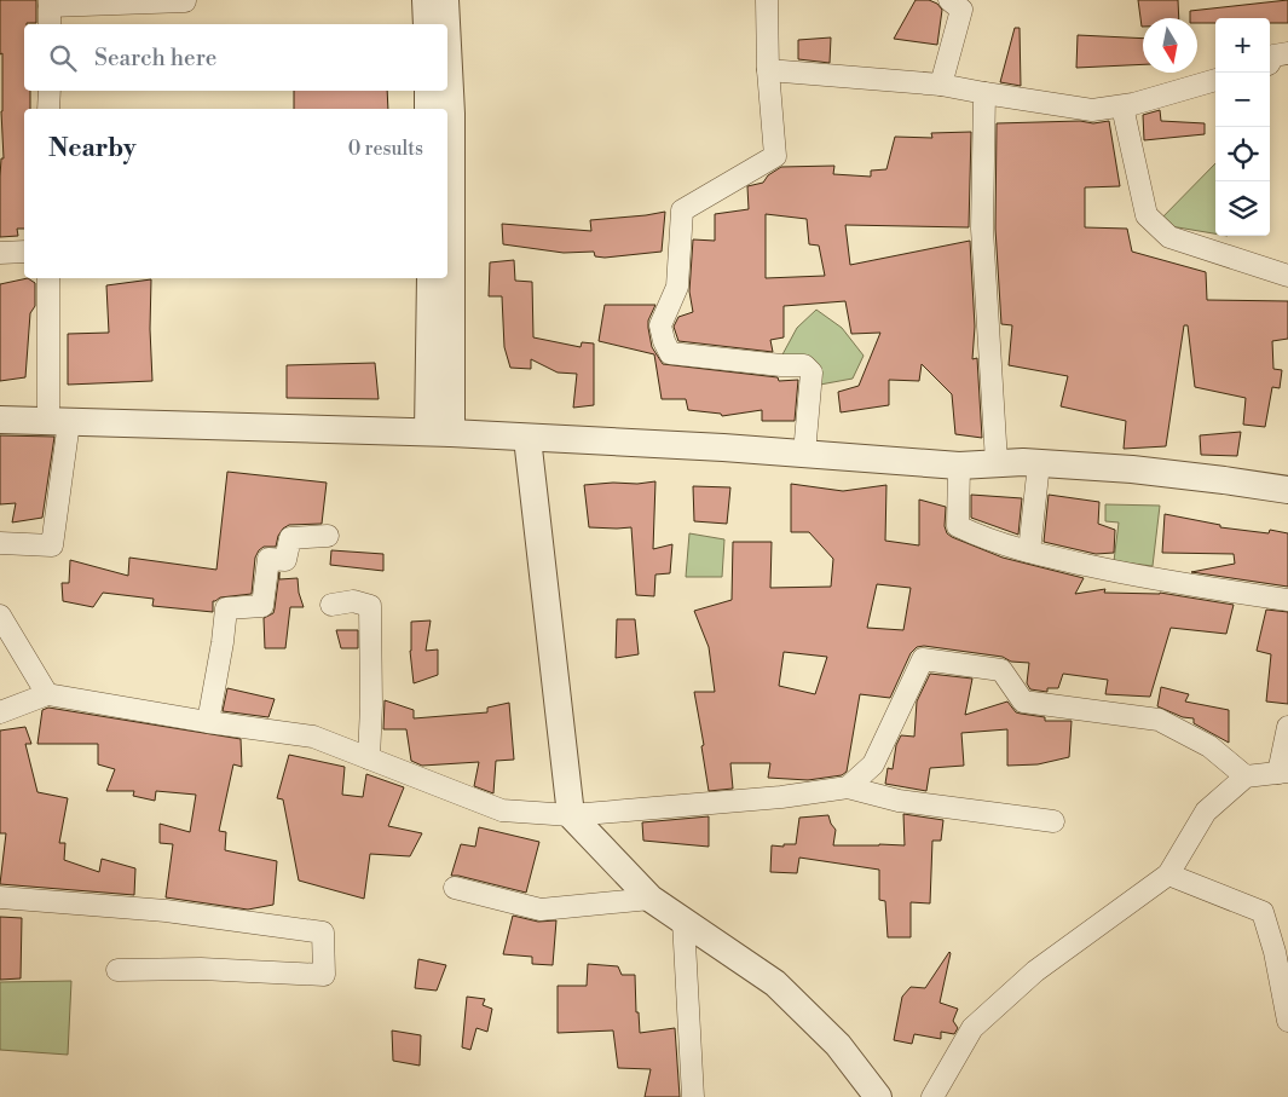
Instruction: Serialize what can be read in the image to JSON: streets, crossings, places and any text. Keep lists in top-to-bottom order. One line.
{"north":"bottom","page":{"map_buttons":["+","−"],"search":"Search here","heading":["Nearby","0 results"]}}
